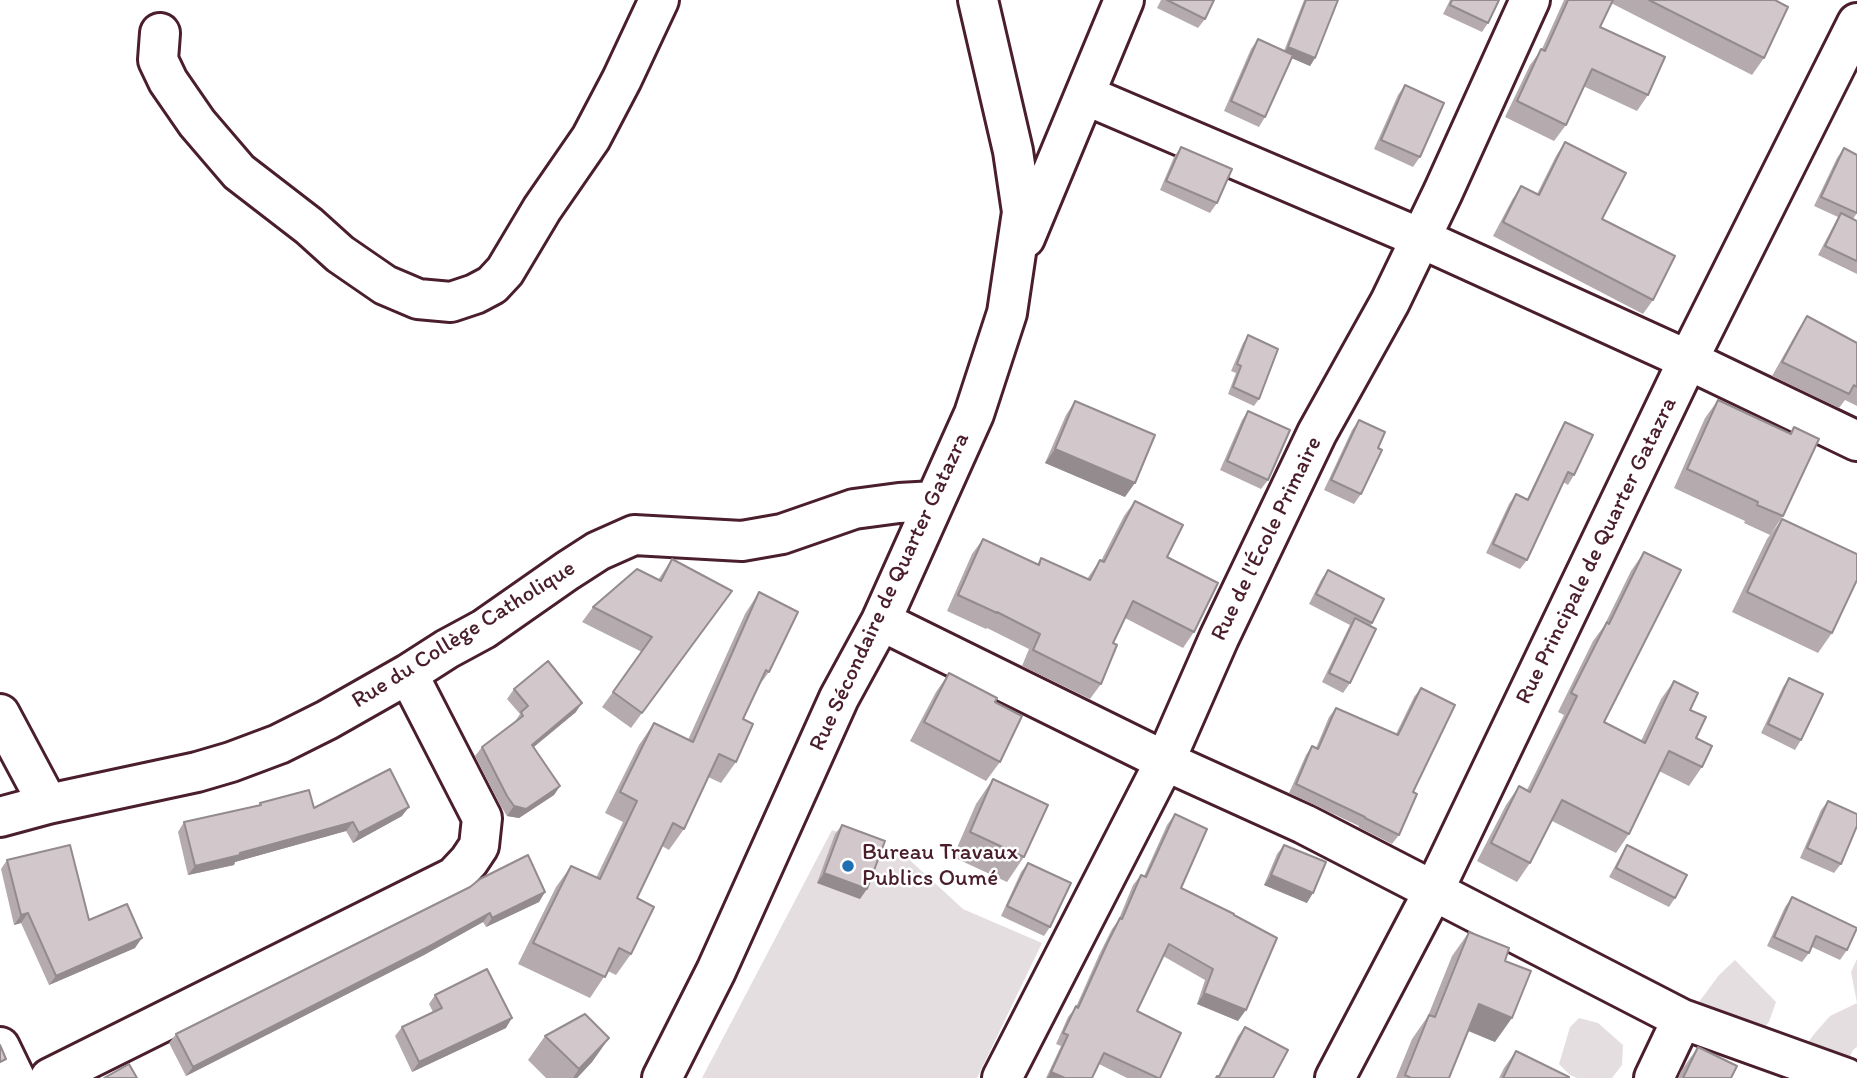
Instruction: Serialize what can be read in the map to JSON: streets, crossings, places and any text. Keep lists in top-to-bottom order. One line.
{"streets":{"street":["Rue de l'École Primaire","Rue Principale de Quarter Gatazra","Rue Sécondaire de Quarter Gatazra","Rue du Collège Catholique"]},"crossings":[["Rue Sécondaire de Quarter Gatazra","Rue du Collège Catholique"]],"places":["Bureau Travaux Publics Oumé"]}
